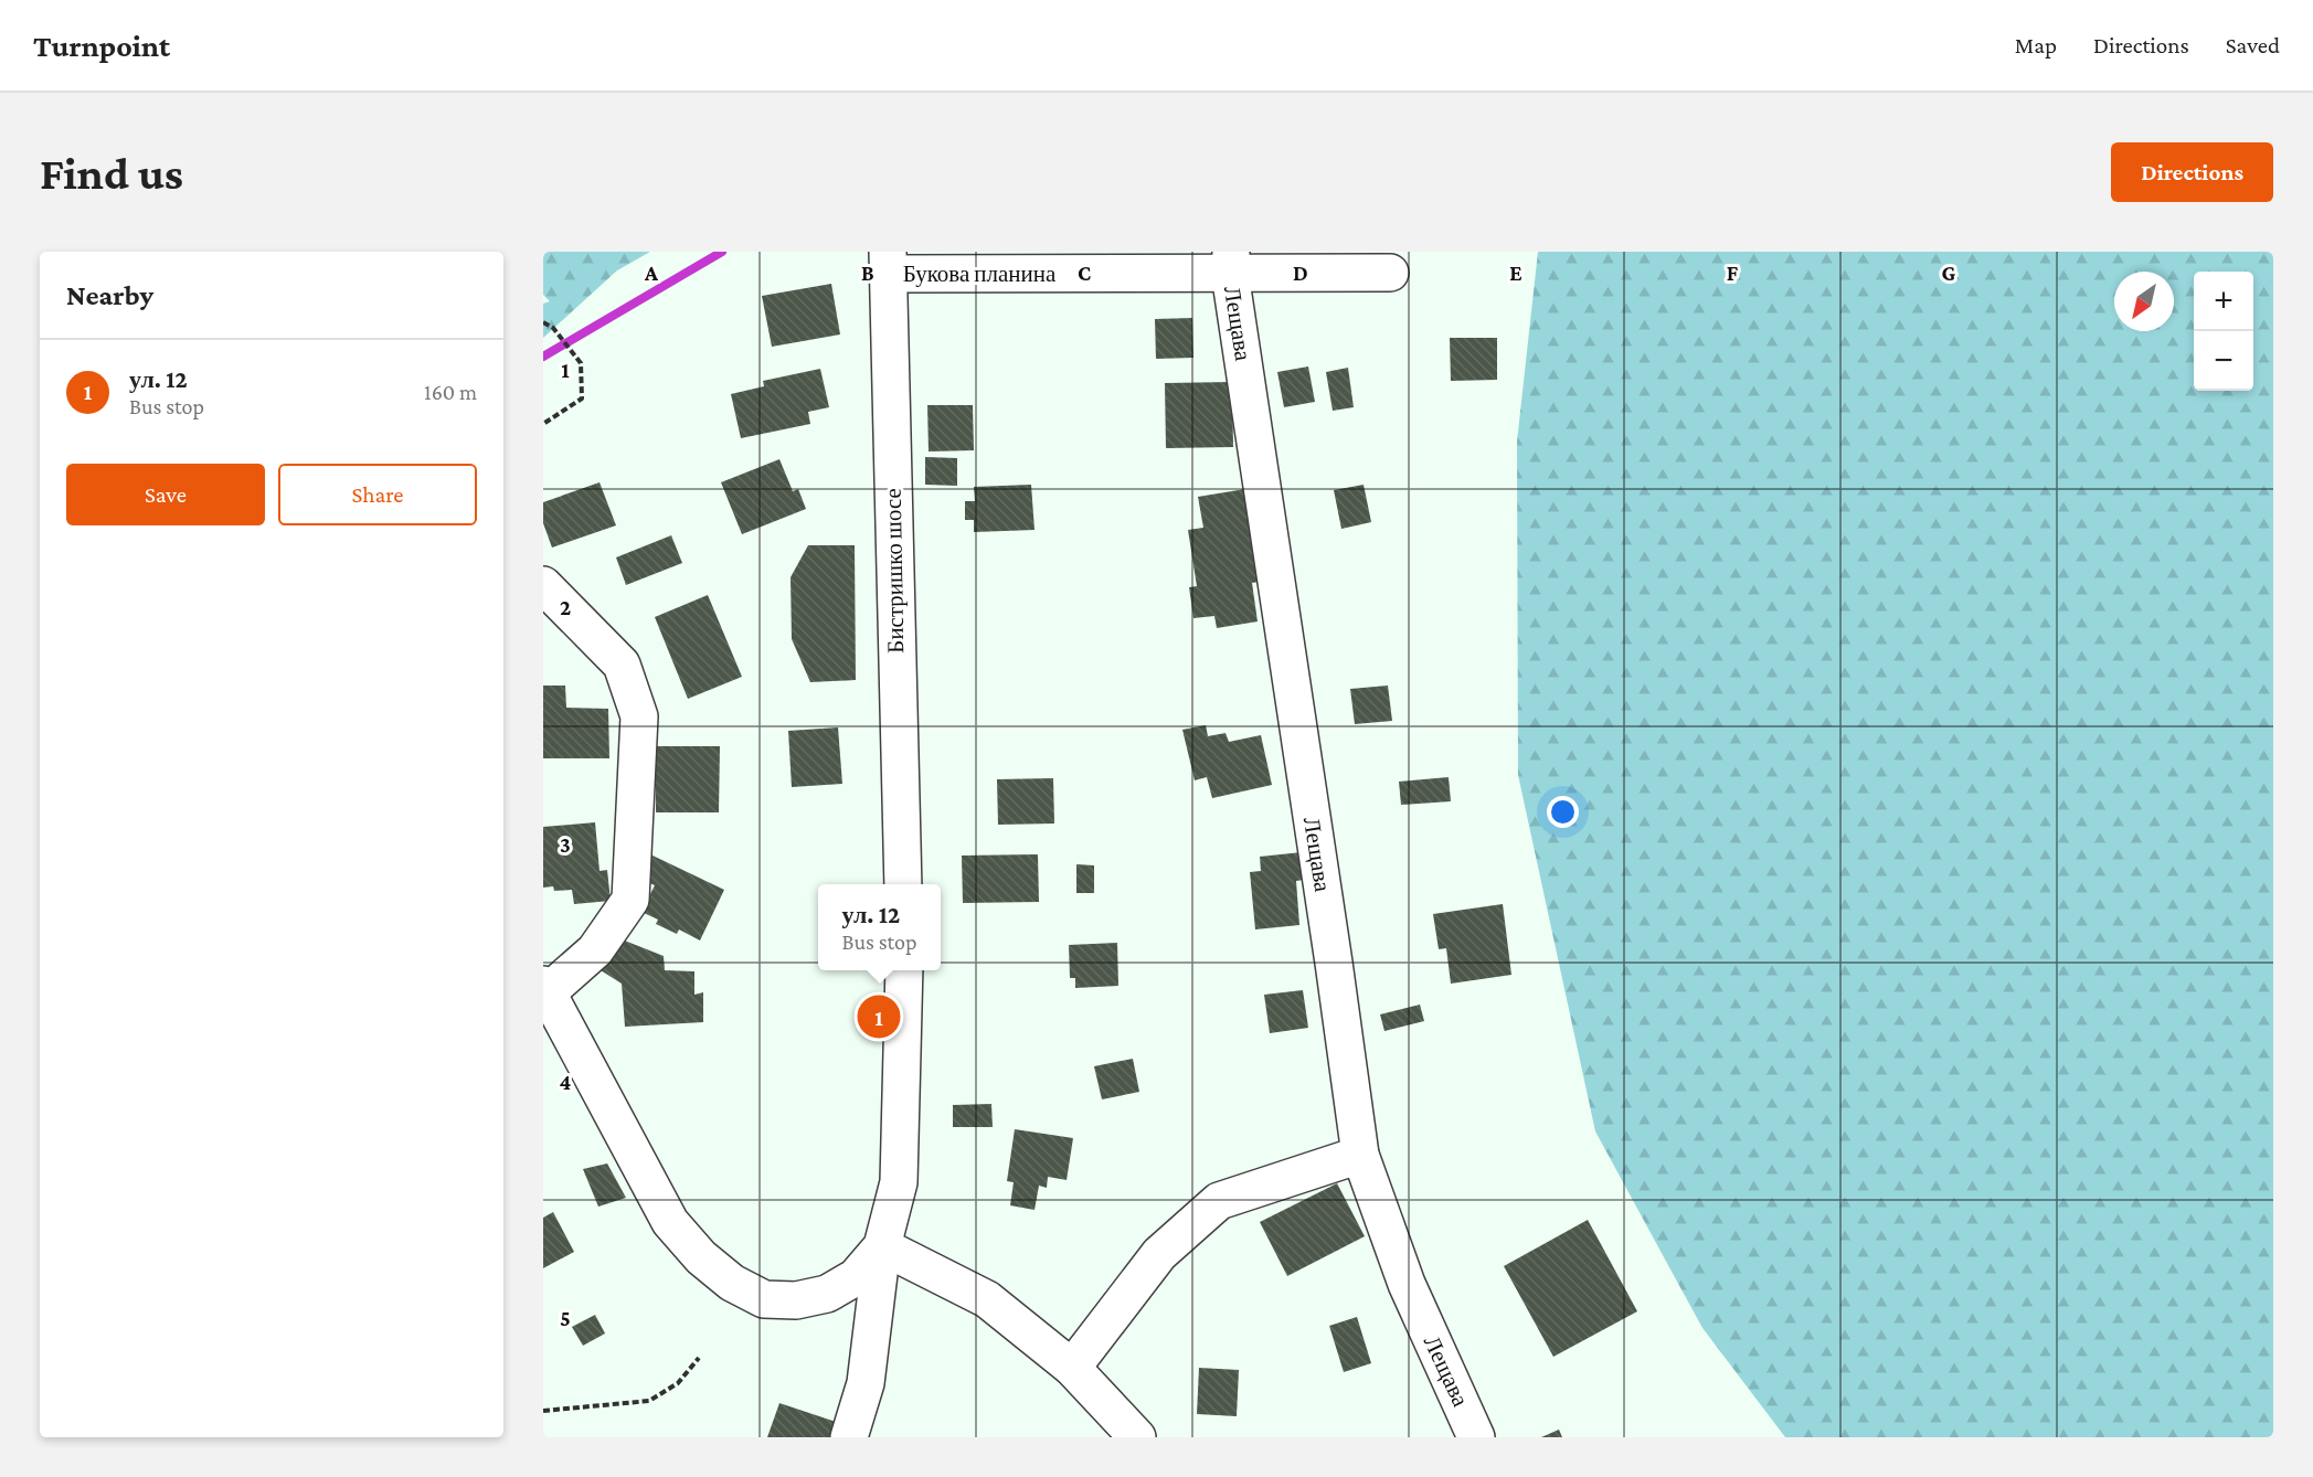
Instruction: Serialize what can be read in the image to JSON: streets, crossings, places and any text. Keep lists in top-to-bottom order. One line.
{"streets":{"street":["Букова планина","Лещава","Бистришко шосе"]},"crossings":[["Букова планина","Лещава"],["Букова планина","Бистришко шосе"]],"north":"bottom left","page":{"header":"Turnpoint","nav":["Map","Directions","Saved"],"buttons":["Directions",["Save","Share"]],"title":"Find us","heading":"Nearby","map_buttons":["+","−"],"list":[{"mark":"1","name":"ул. 12","note":"Bus stop","value":"160 m"}],"popup":["ул. 12","Bus stop"],"pins":"1"},"grid":{"columns":["A","B","C","D","E","F","G"],"rows":["1","2","3","4","5"]}}
